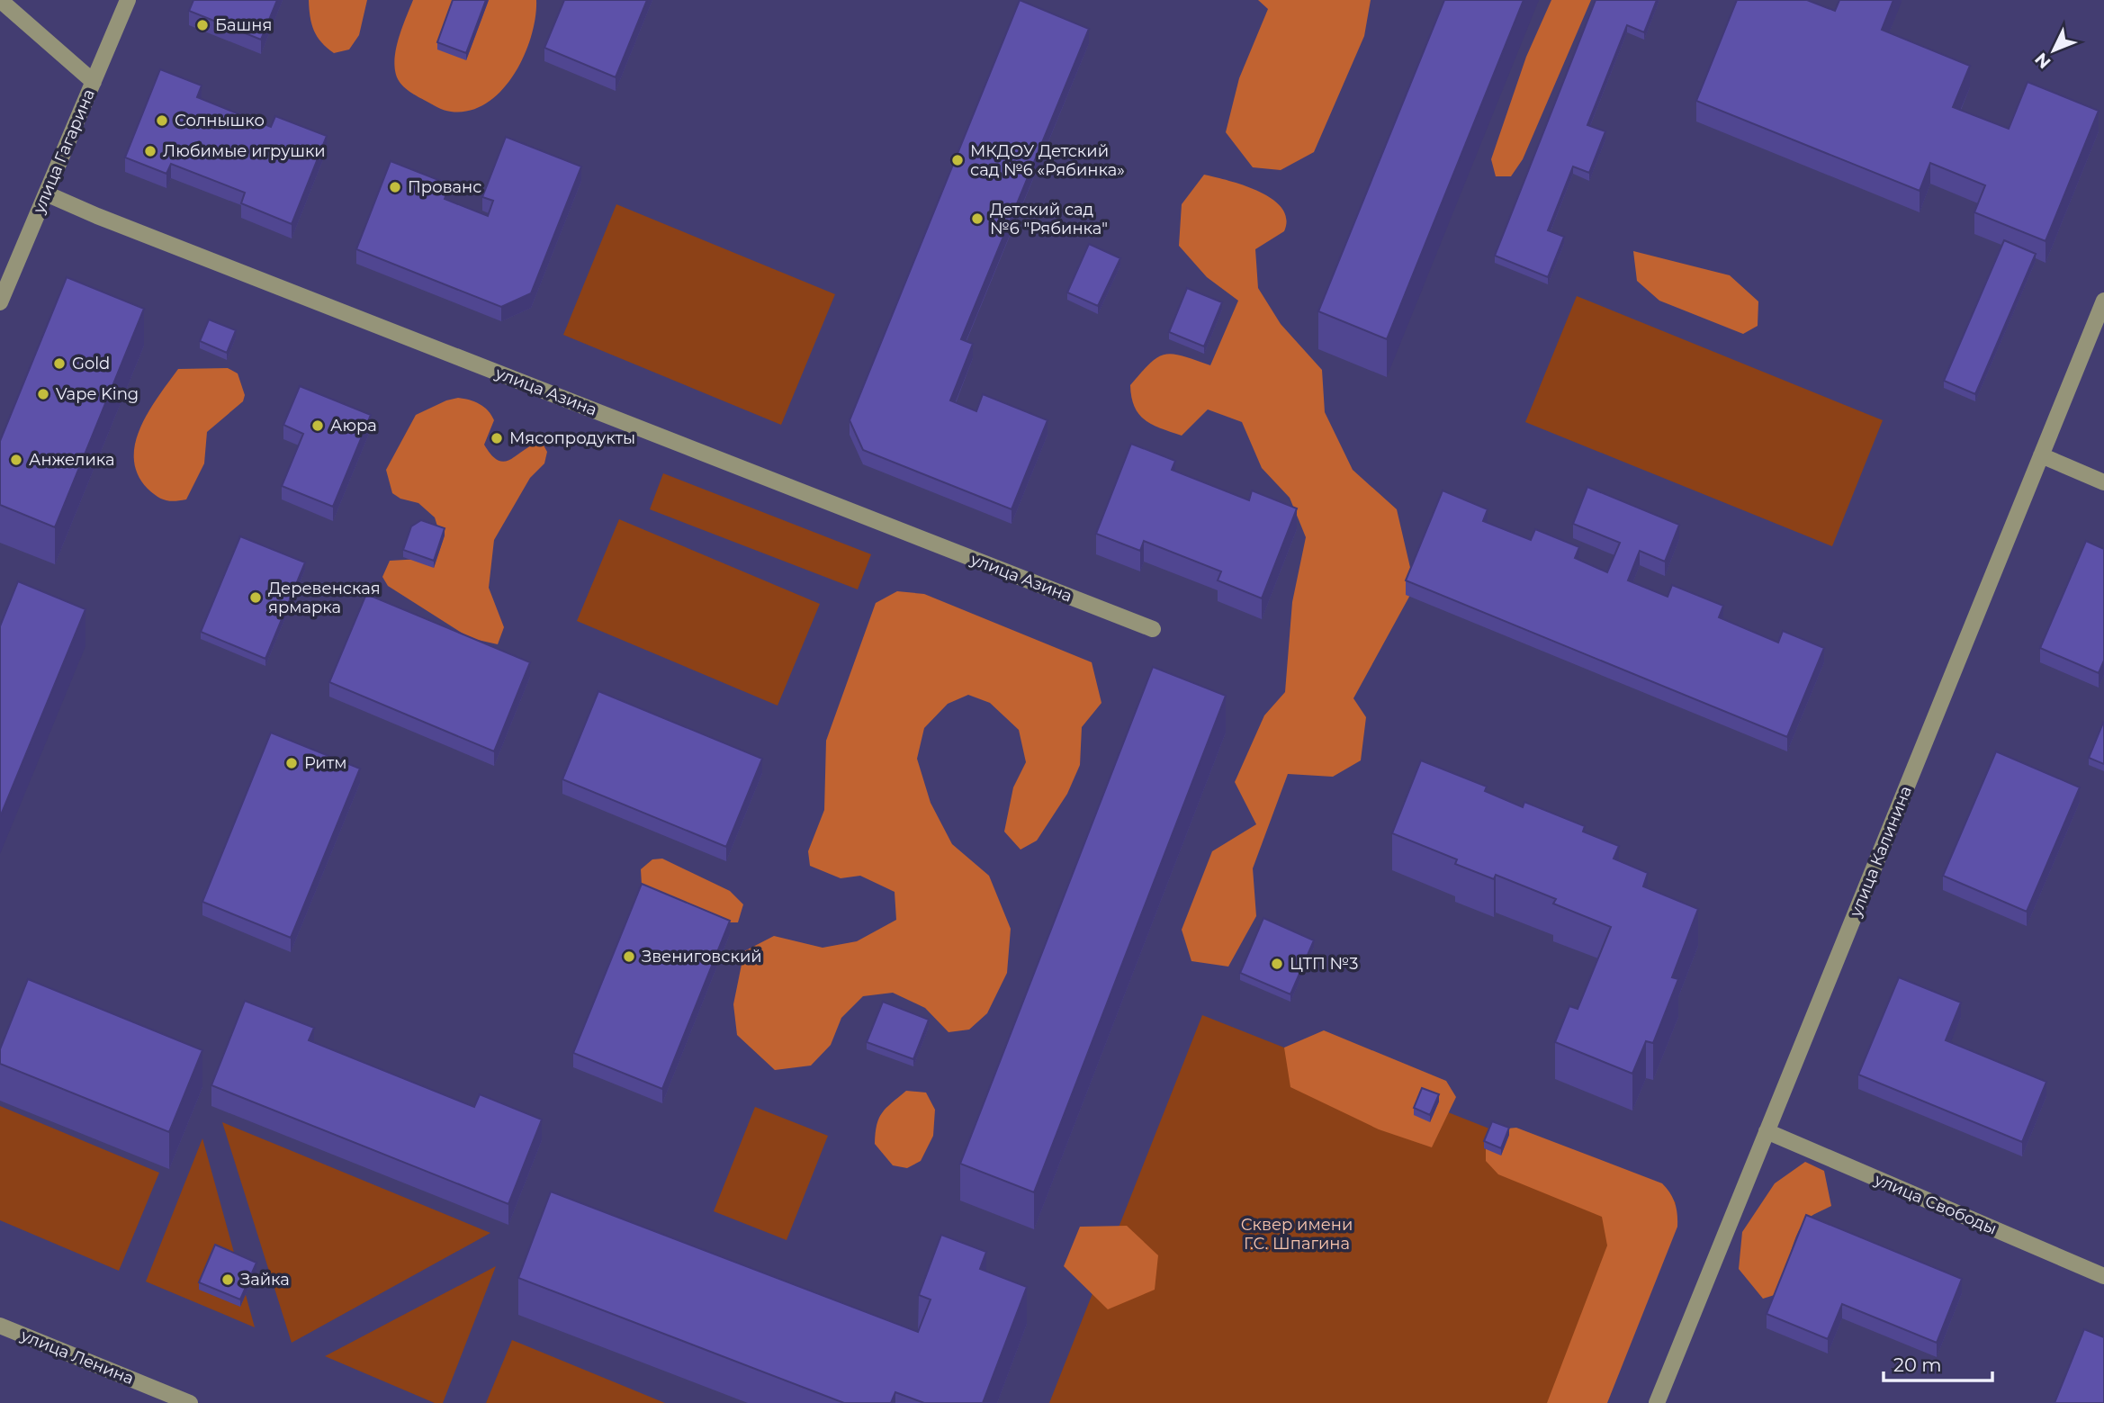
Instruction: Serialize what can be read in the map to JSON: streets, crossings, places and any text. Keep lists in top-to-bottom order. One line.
{"streets":{"street":["улица Гагарина","улица Азина","улица Калинина","улица Свободы","улица Ленина"]},"crossings":[["улица Гагарина","улица Азина"],["улица Калинина","улица Свободы"]],"parks":["Сквер имени Г.С. Шпагина"],"places":["Башня","Солнышко","Любимые игрушки","МКДОУ Детский сад №6 «Рябинка»","Прованс","Детский сад №6 \"Рябинка\"","Gold","Vape King","Аюра","Мясопродукты","Анжелика","Деревенская ярмарка","Ритм","Звениговский","ЦТП №3","Зайка"],"scale_bar":"20 m","north":"bottom left"}
